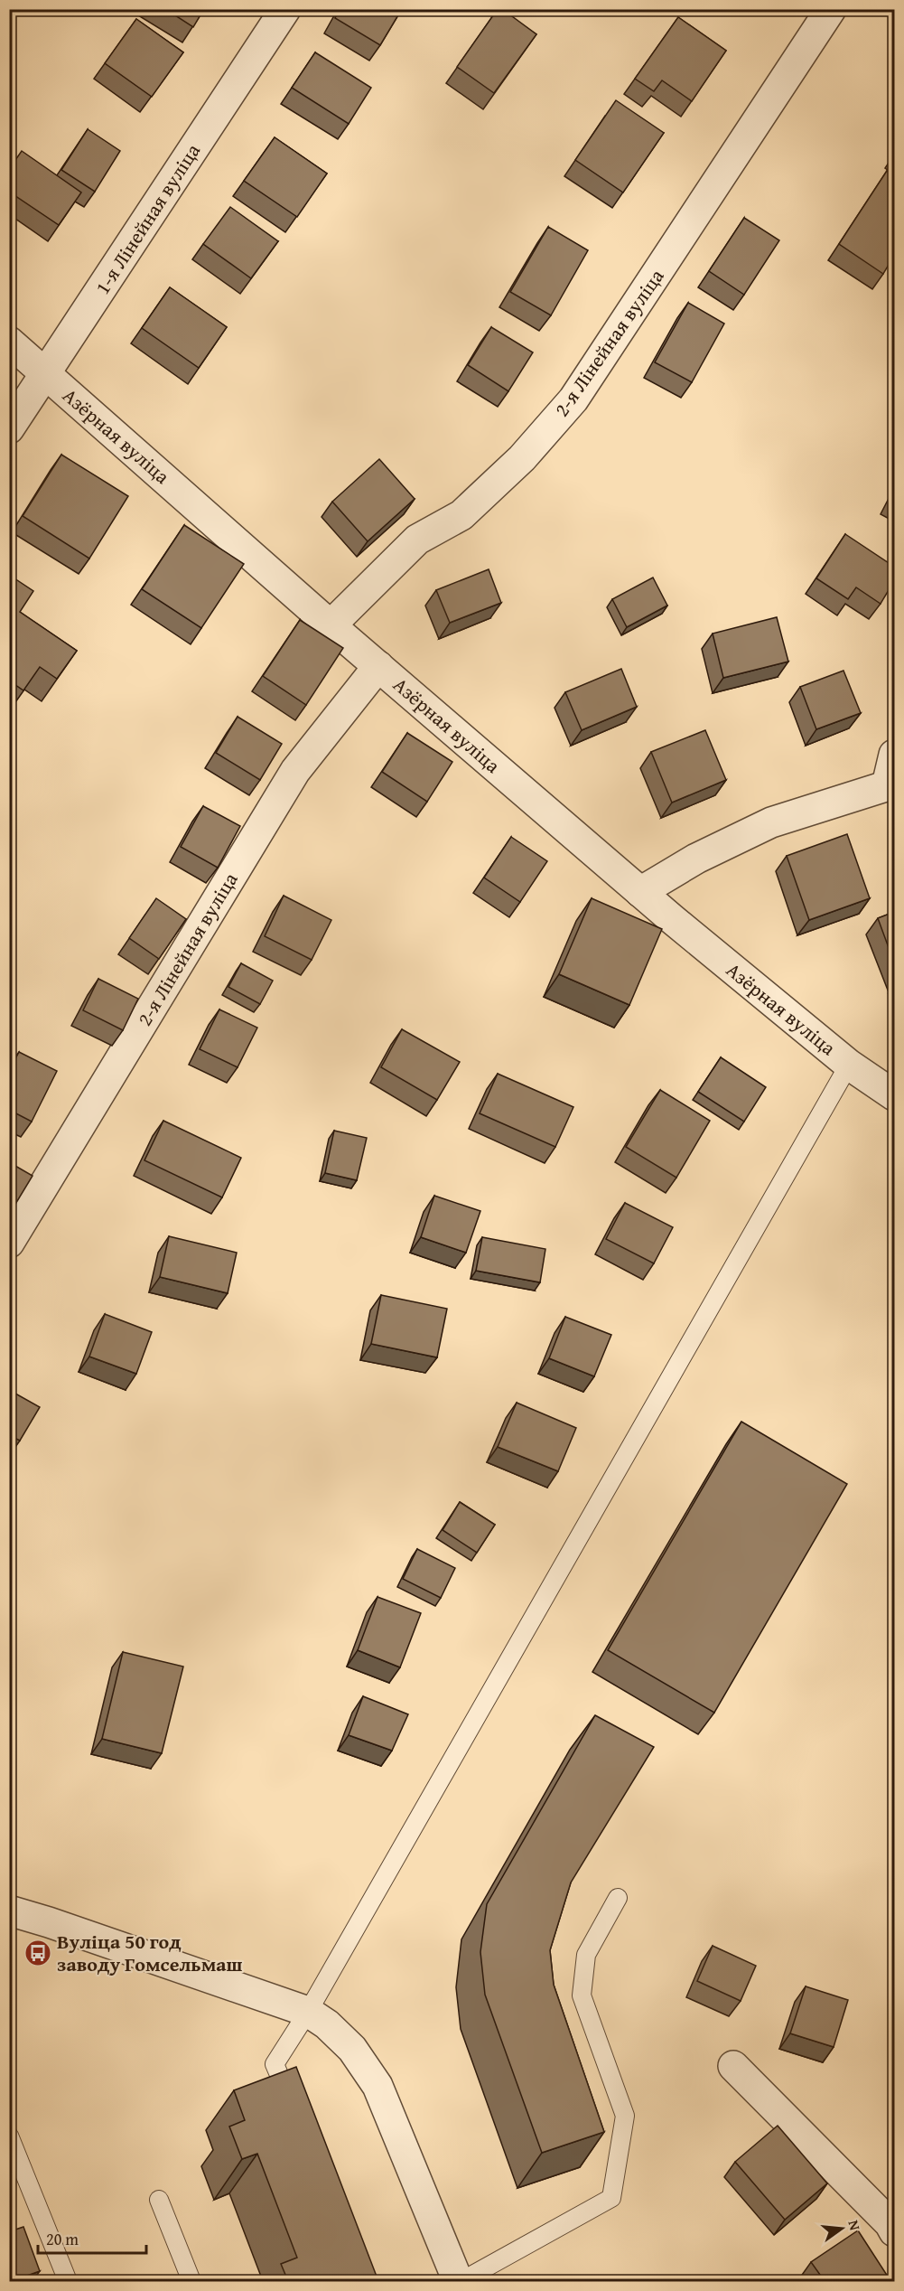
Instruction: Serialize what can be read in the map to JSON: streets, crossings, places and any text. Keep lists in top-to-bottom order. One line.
{"streets":{"street":["1-я Лінейная вуліца","2-я Лінейная вуліца","Азёрная вуліца"]},"crossings":[["1-я Лінейная вуліца","Азёрная вуліца"],["2-я Лінейная вуліца","Азёрная вуліца"]],"places":{"bus stop":["Вуліца 50 год заводу Гомсельмаш"]},"scale_bar":"20 m","north":"right"}
